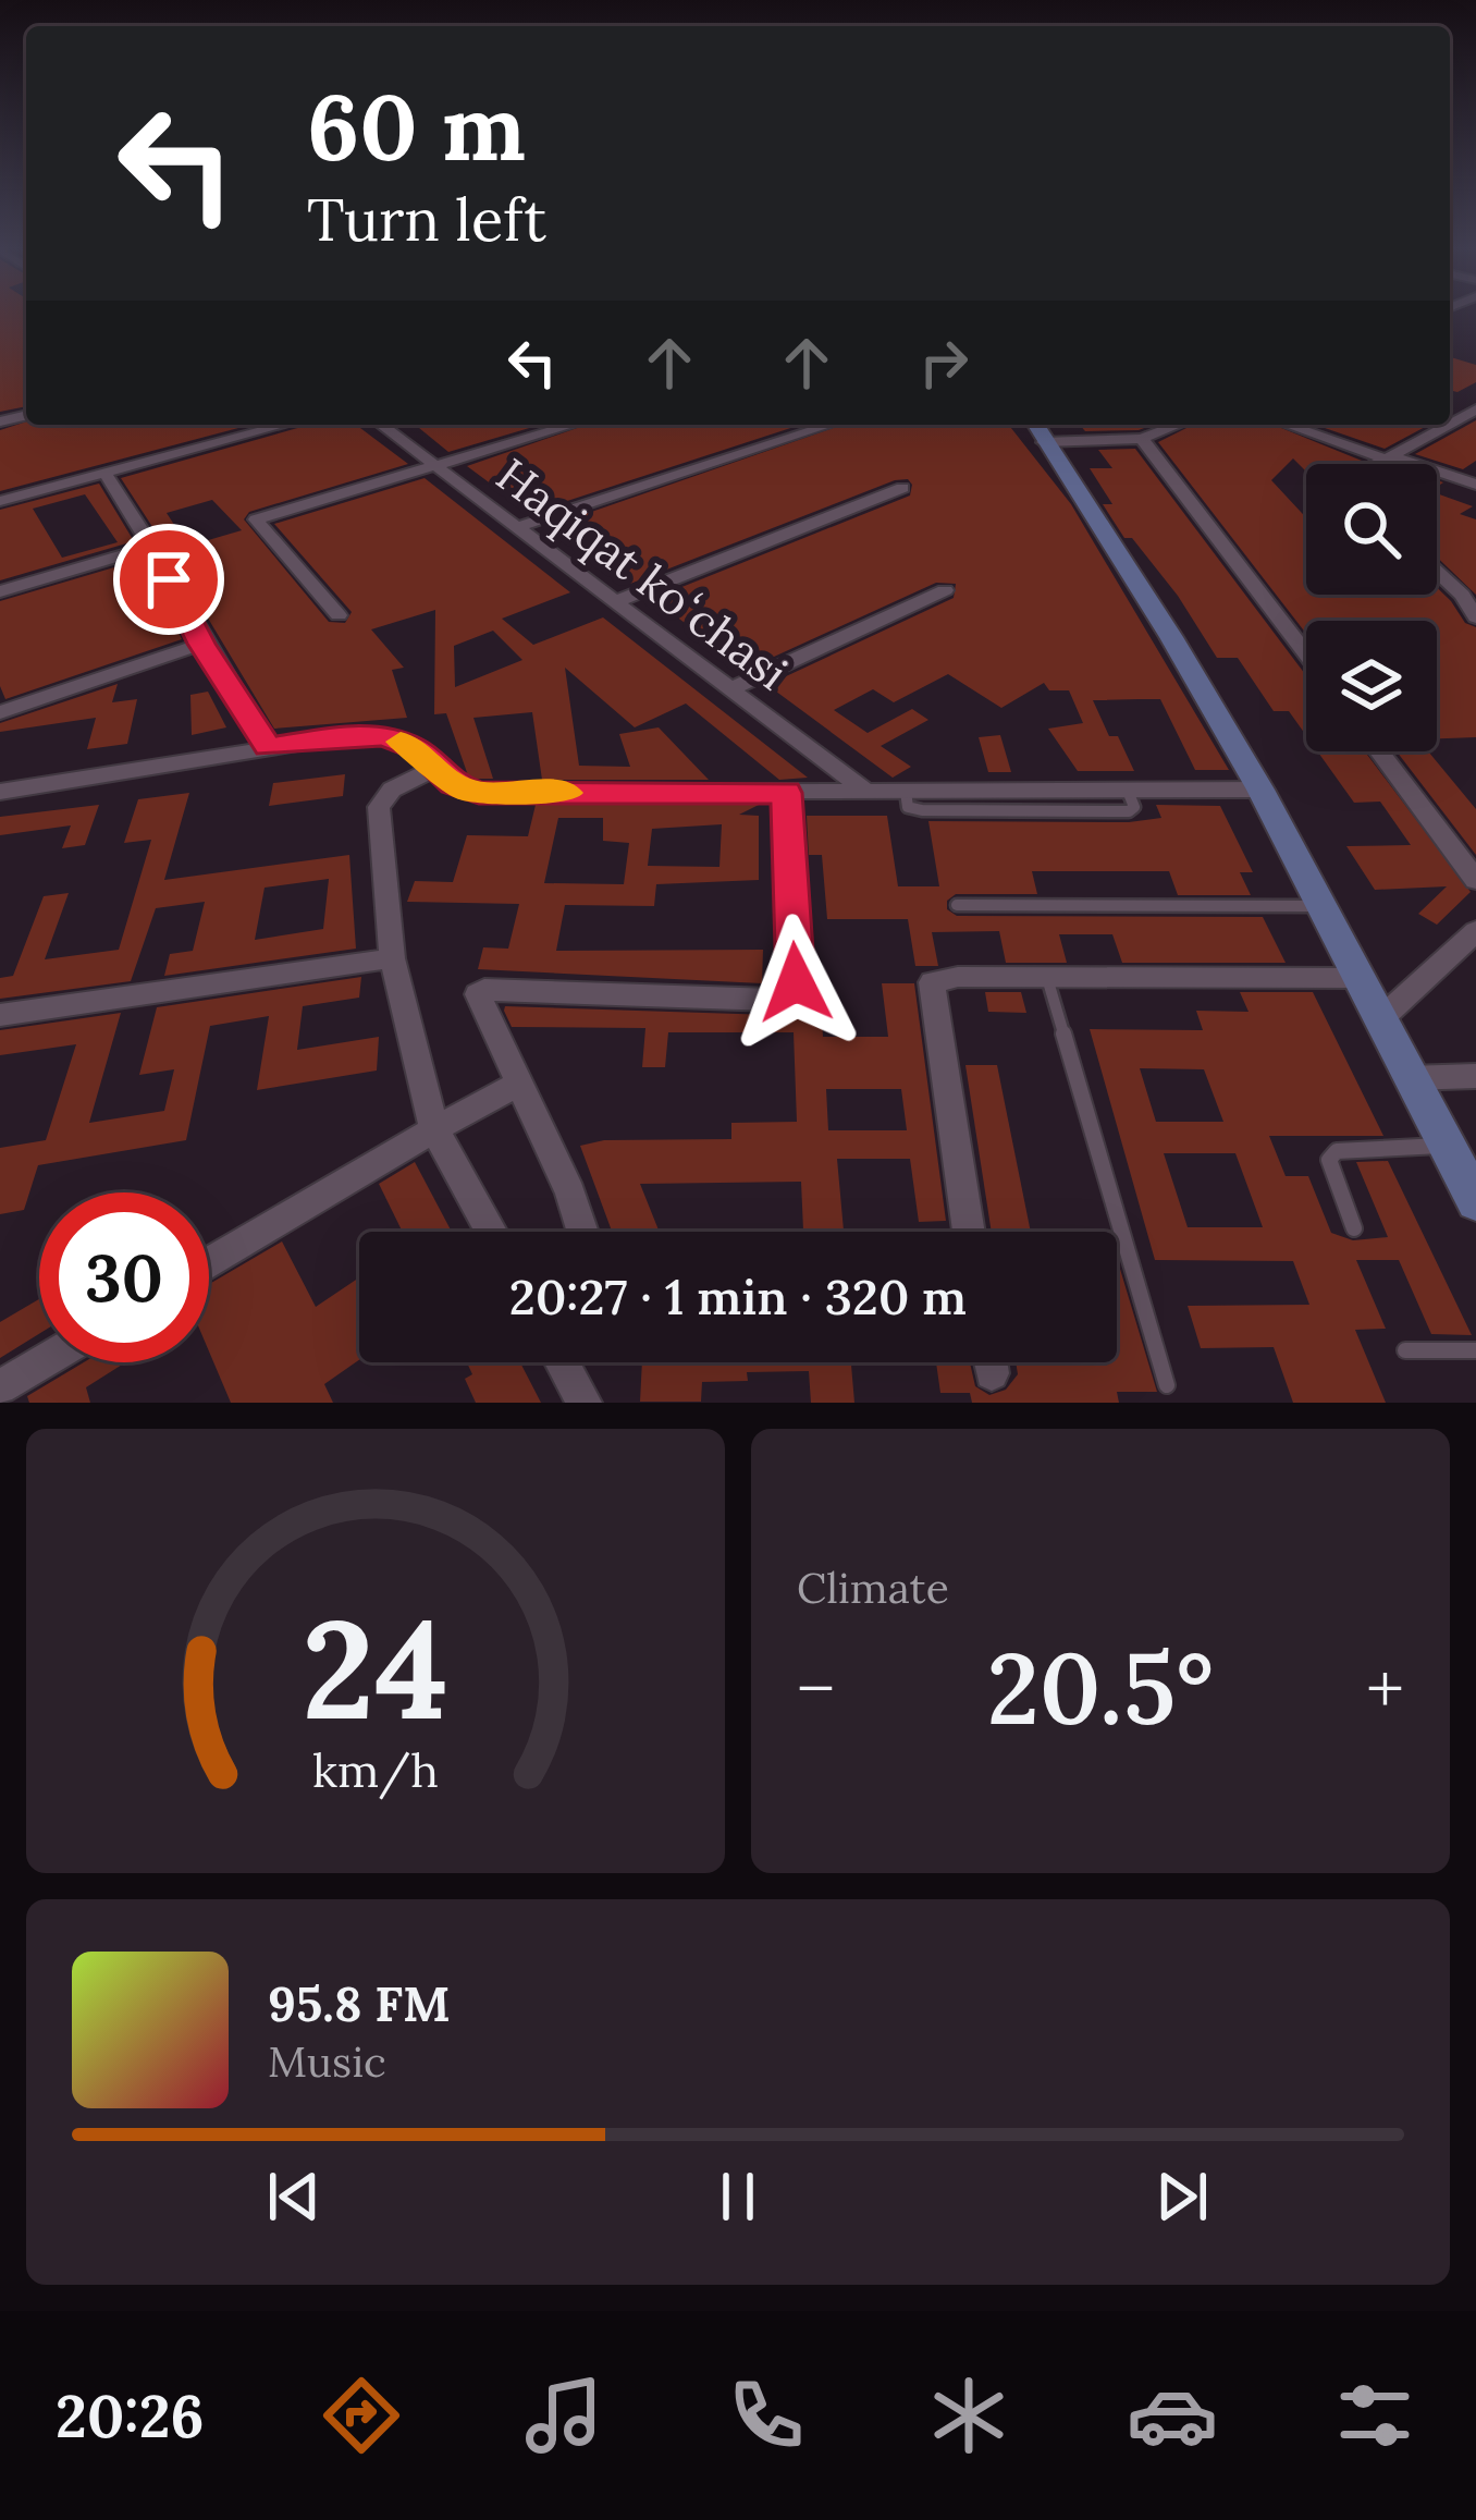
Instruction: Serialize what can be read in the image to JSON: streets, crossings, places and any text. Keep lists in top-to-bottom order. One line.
{"streets":{"street":["Haqiqat koʻchasi"]},"page":{"turn":["60 m","Turn left"],"limit":"30","trip":"20:27 · 1 min · 320 m","tile":"Climate","heat":["−","20.5°","+"],"song":["95.8 FM","Music"],"tabs":"20:26","gauge":["24","km/h"]}}
